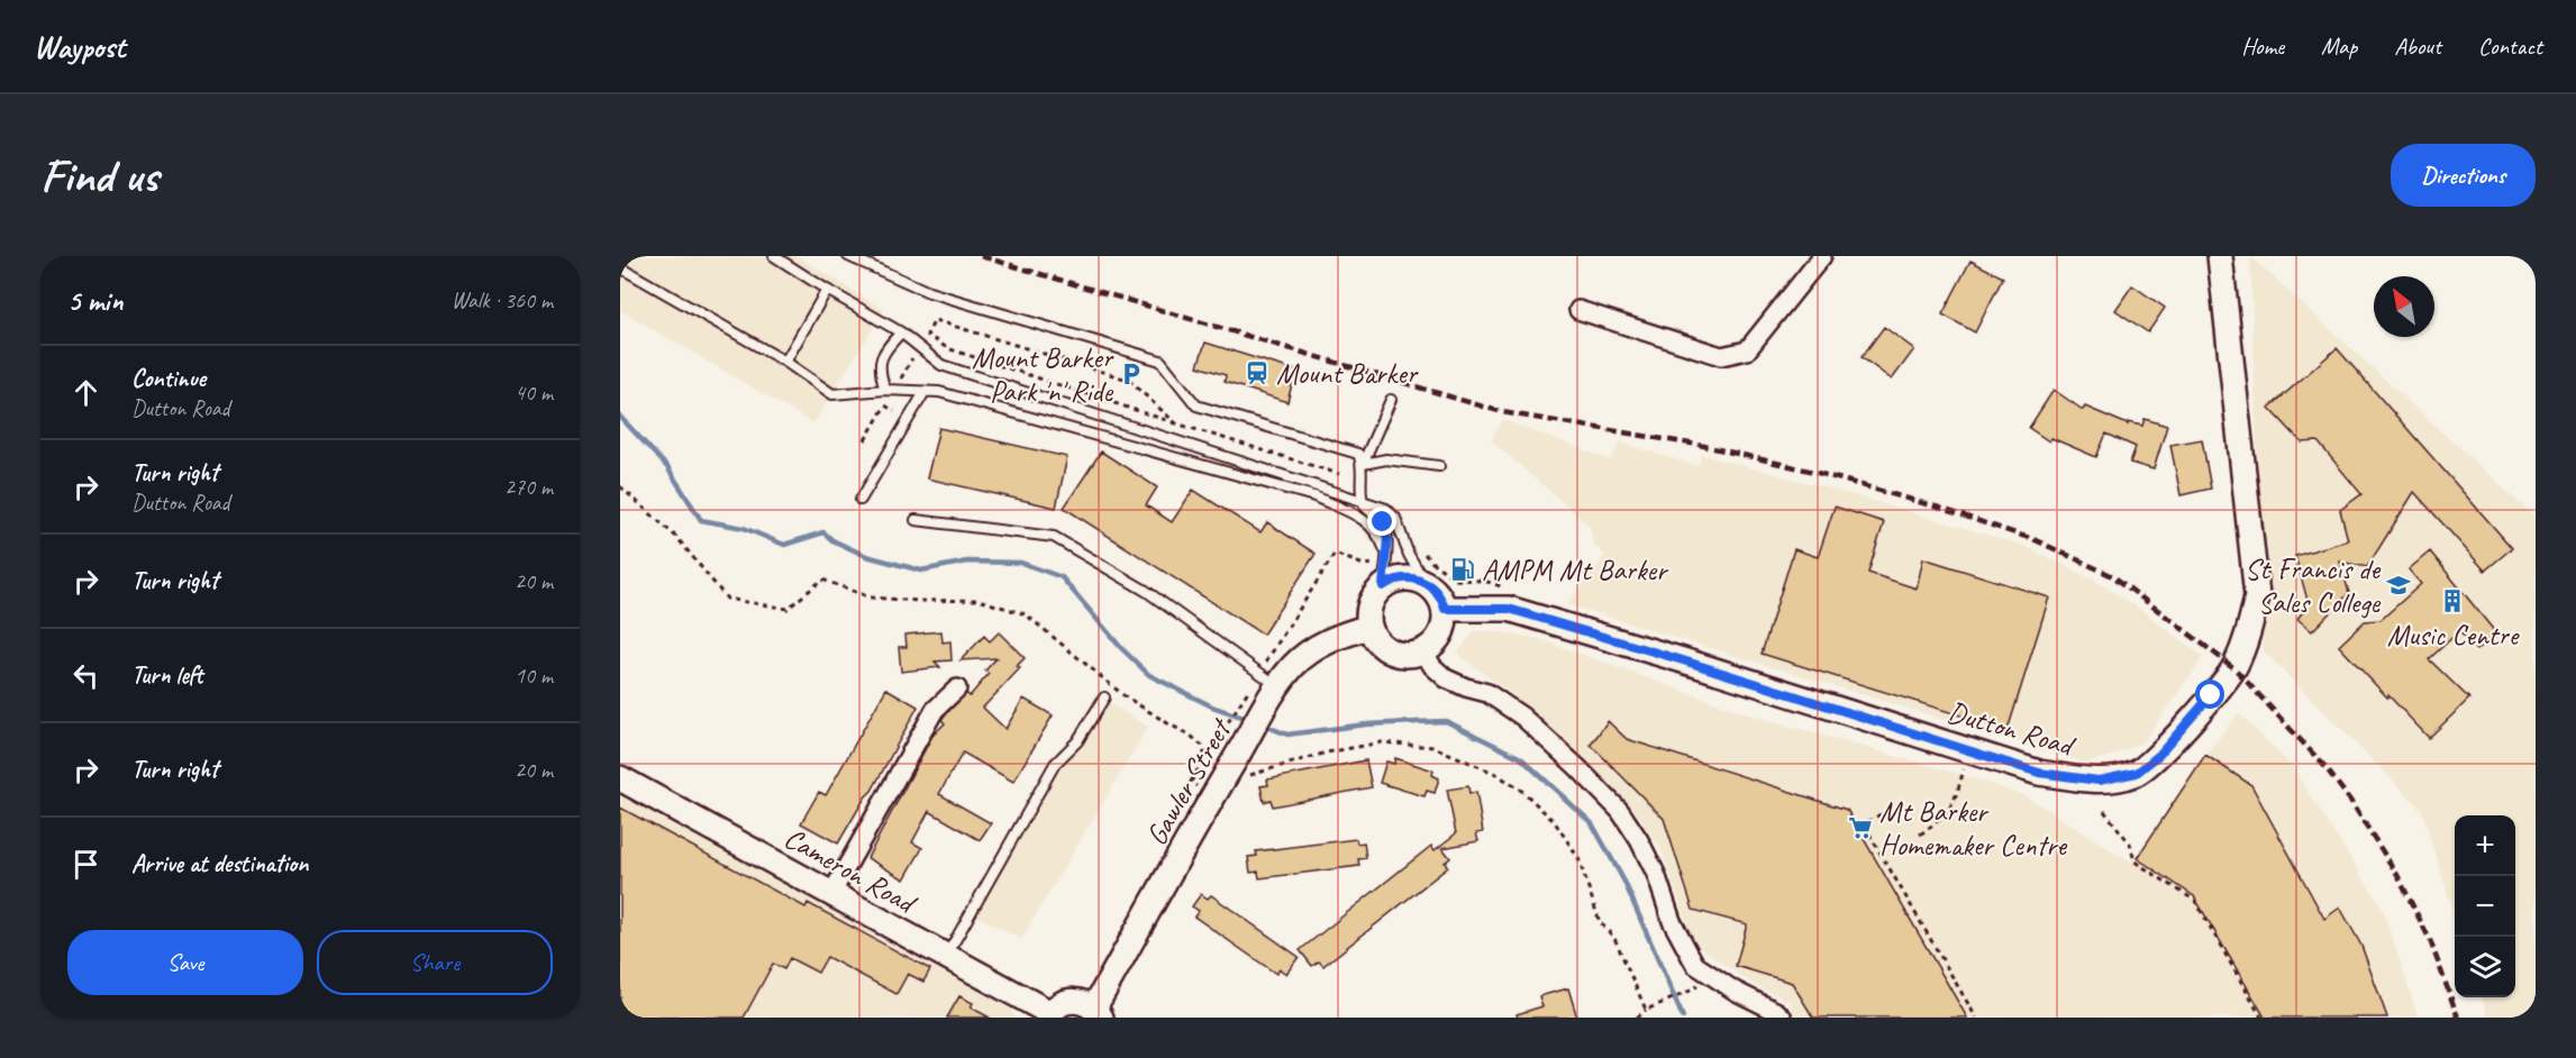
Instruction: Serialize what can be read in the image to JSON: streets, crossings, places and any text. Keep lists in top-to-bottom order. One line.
{"streets":{"street":["Dutton Road","Gawler Street","Cameron Road"]},"crossings":[["Dutton Road","Gawler Street"]],"places":{"station":["Mount Barker"],"parking":["Mount Barker Park 'n' Ride"],"fuel station":["AMPM Mt Barker"],"school or university":["St Francis de Sales College"],"building":["Music Centre"],"supermarket":["Mt Barker Homemaker Centre"]},"north":"top left","page":{"header":"Waypost","nav":["Home","Map","About","Contact"],"buttons":["Directions",["Save","Share"]],"title":"Find us","heading":["5 min","Walk · 360 m"],"list":[["Continue","Dutton Road","40 m"],["Turn right","Dutton Road","270 m"],["Turn right","20 m"],["Turn left","10 m"],["Turn right","20 m"],"Arrive at destination"],"map_buttons":["+","−"]}}
